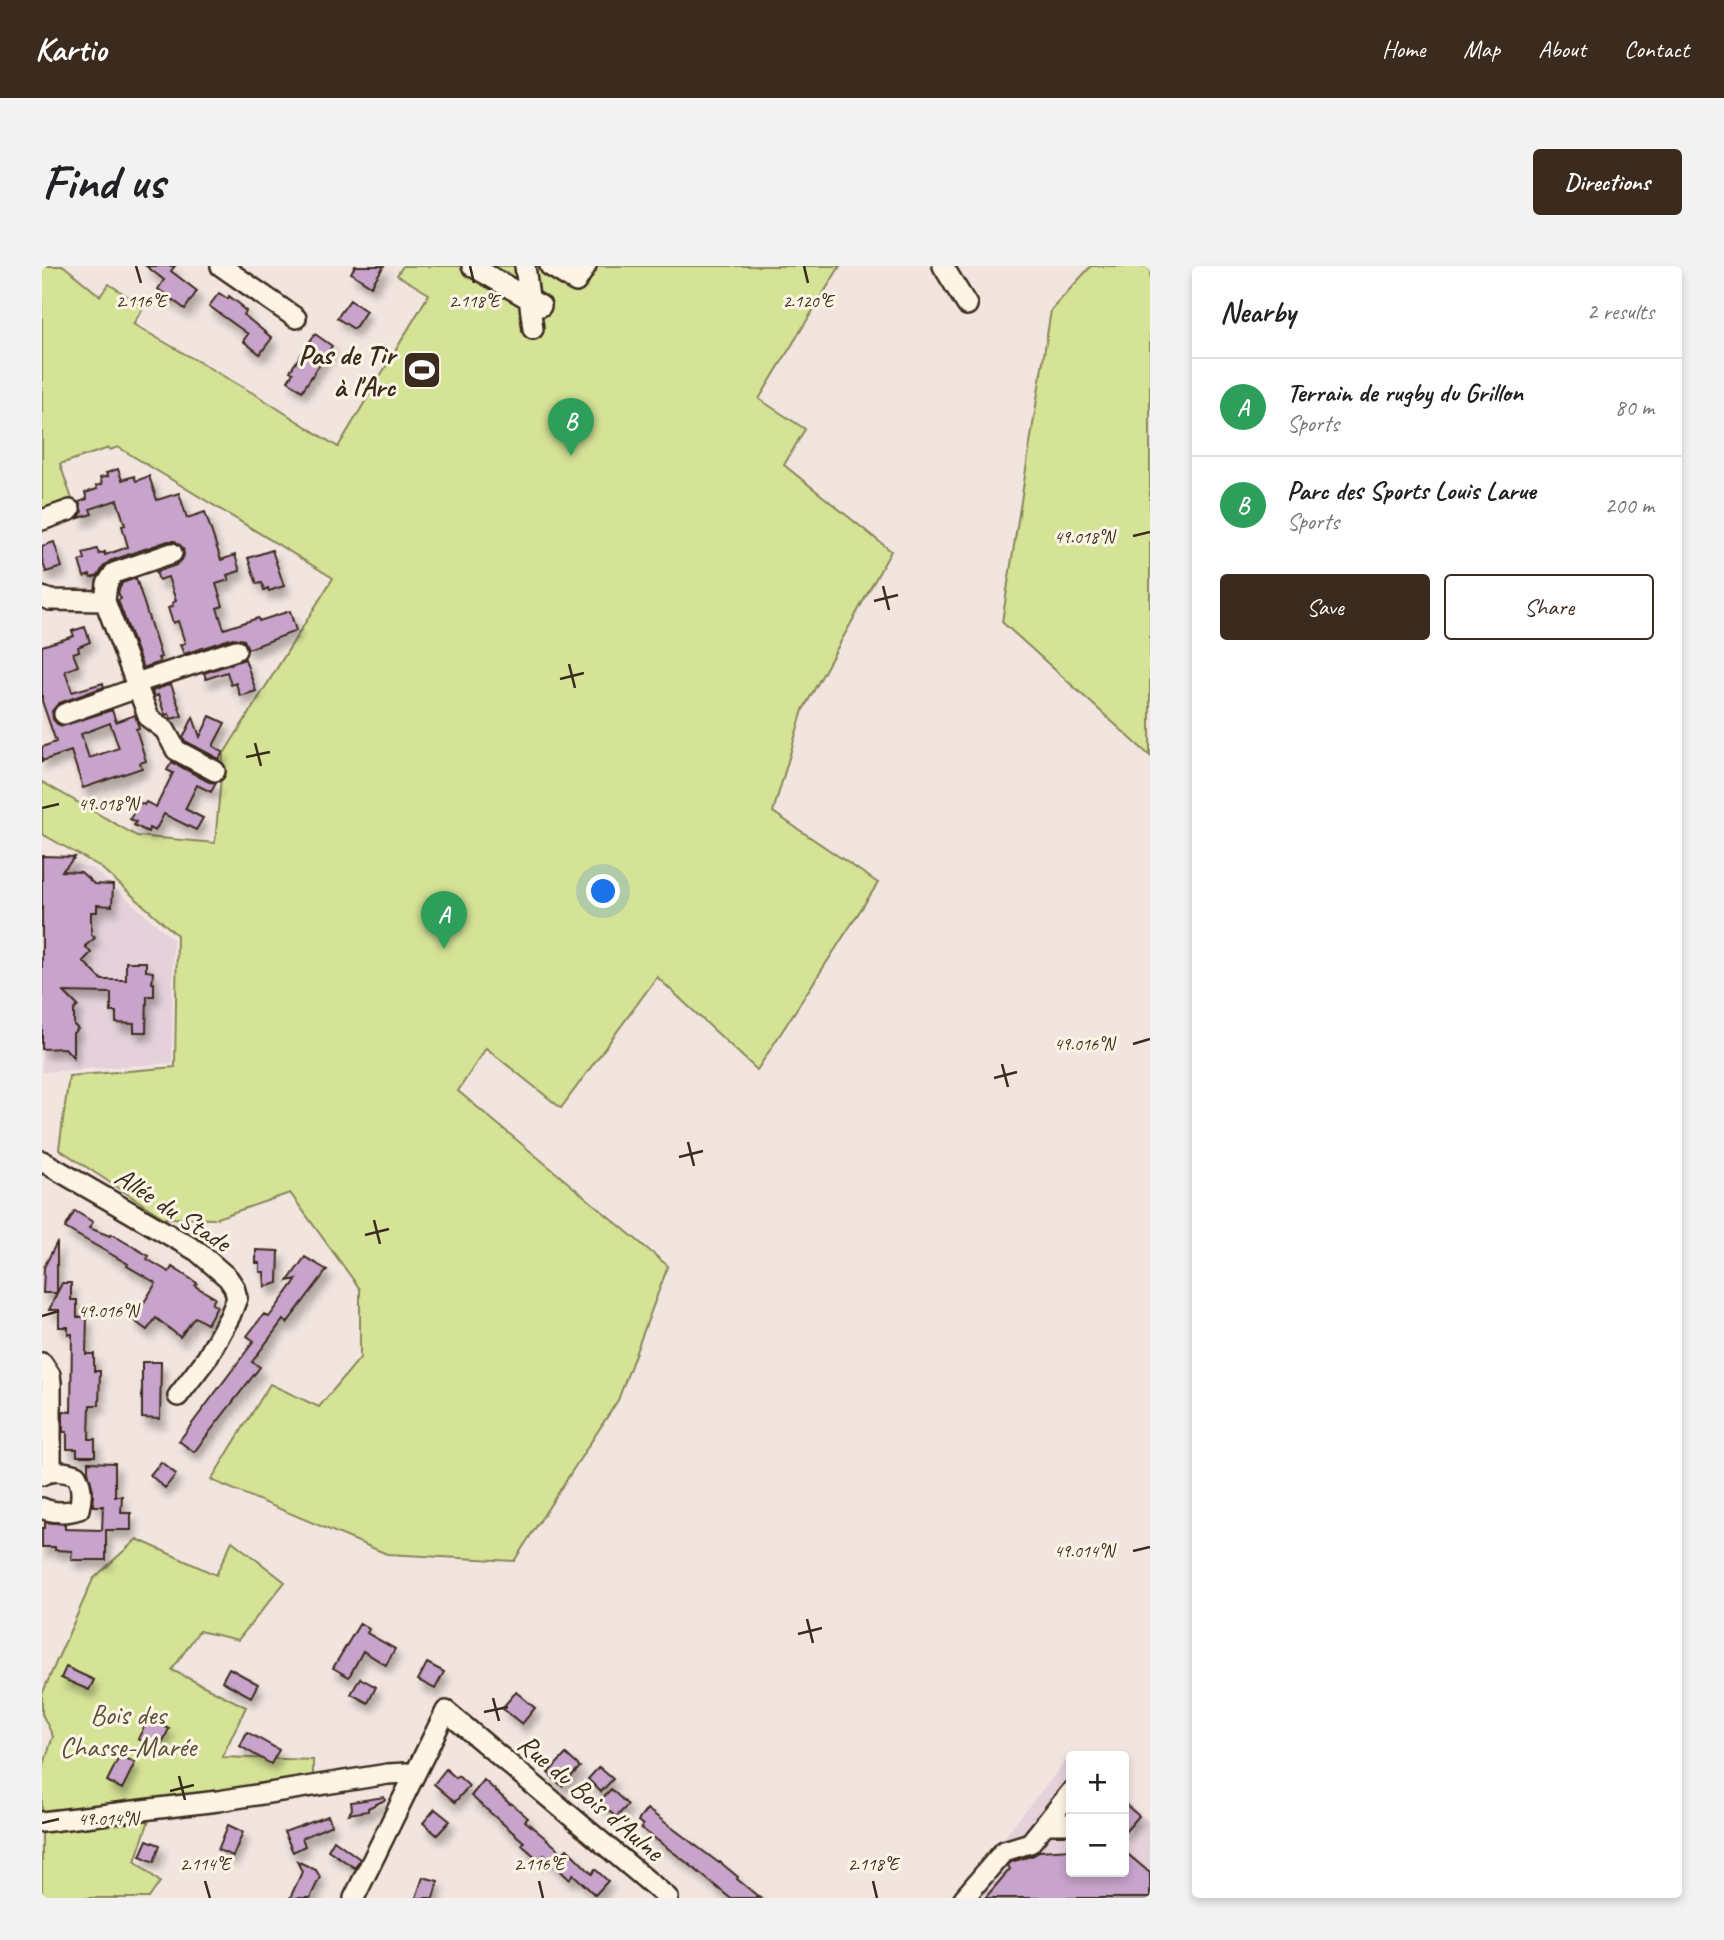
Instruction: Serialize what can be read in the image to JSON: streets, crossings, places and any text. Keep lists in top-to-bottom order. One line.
{"streets":{"street":["Allée du Stade","Rue du Bois d'Aulne"]},"parks":["Bois des Chasse-Marée"],"places":{"sports":["Pas de Tir à l'Arc"]},"page":{"header":"Kartio","nav":["Home","Map","About","Contact"],"buttons":["Directions",["Save","Share"]],"title":"Find us","heading":["Nearby","2 results"],"list":[{"mark":"A","name":"Terrain de rugby du Grillon","note":"Sports","value":"80 m"},{"mark":"B","name":"Parc des Sports Louis Larue","note":"Sports","value":"200 m"}],"pins":["B","A"],"map_buttons":["+","−"]},"coordinates":["2.120°E","2.116°E","2.118°E","49.018°N","49.016°N","49.014°N","2.114°E"]}
